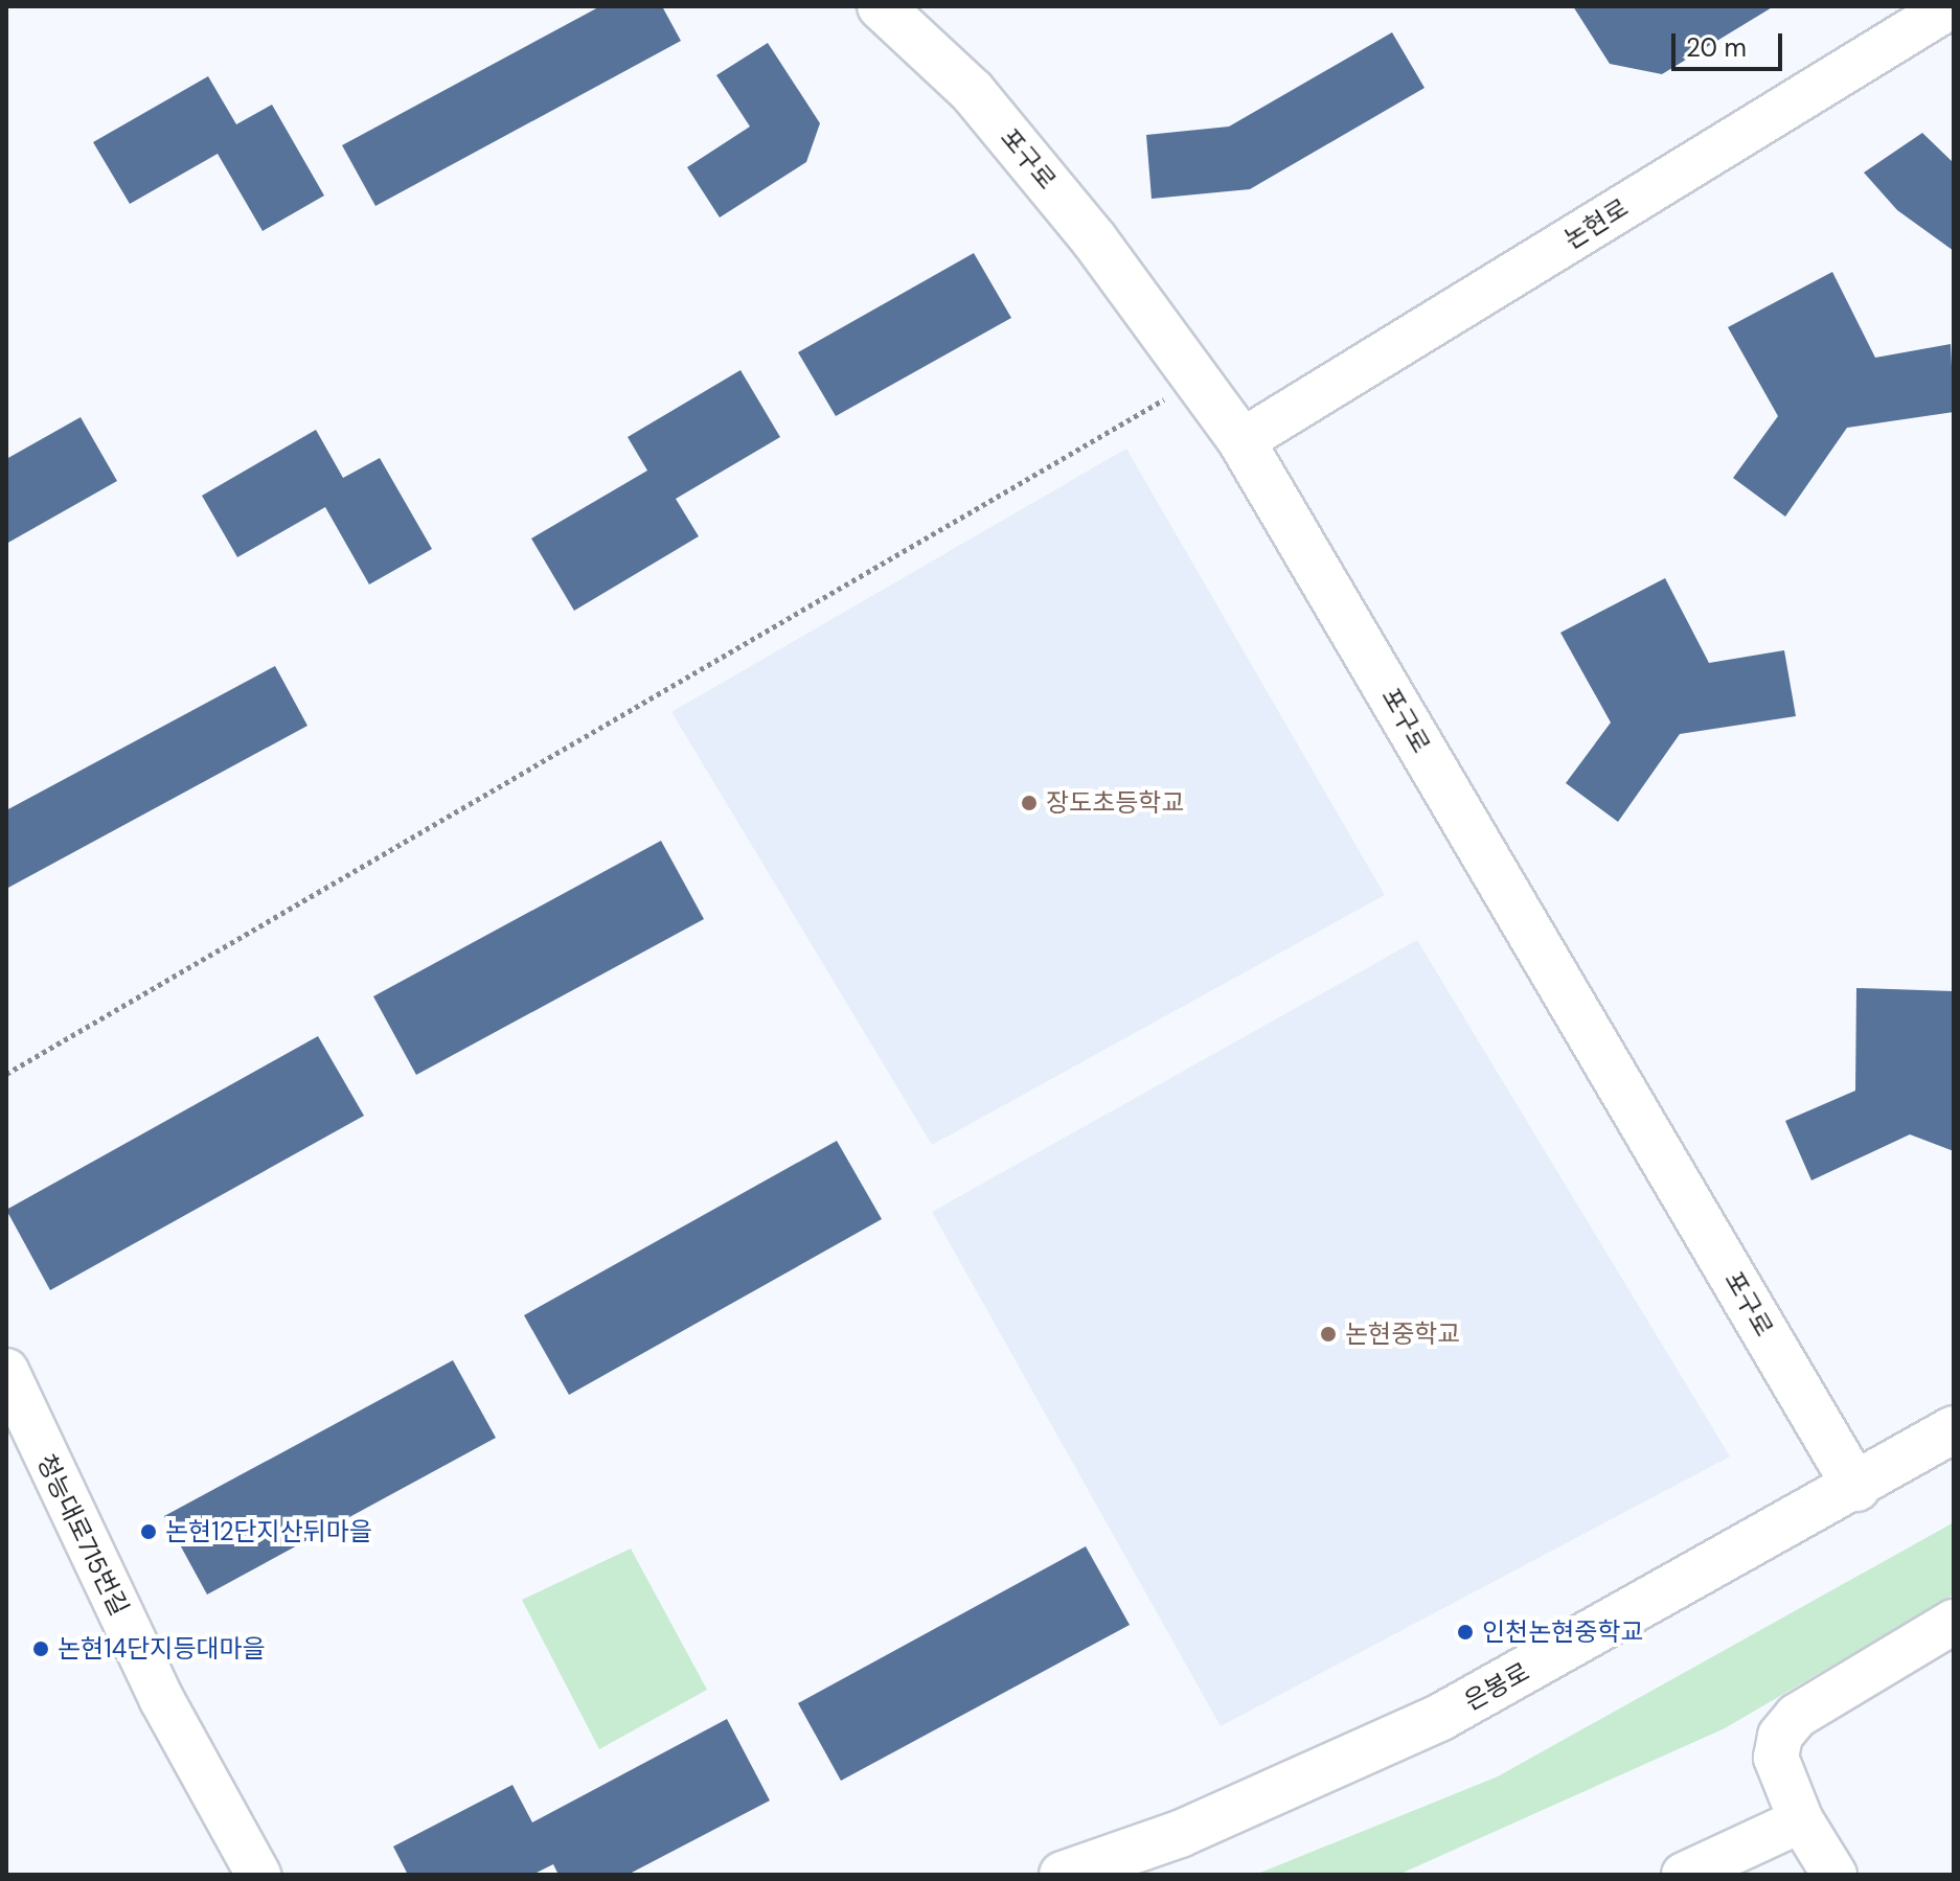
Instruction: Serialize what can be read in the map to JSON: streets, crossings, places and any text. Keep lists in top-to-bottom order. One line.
{"streets":{"street":["포구로","논현로","청능대로715번길","은봉로"]},"crossings":[["포구로","논현로"],["포구로","은봉로"]],"places":["장도초등학교","논현중학교","논현12단지산뒤마을","인천논현중학교","논현14단지등대마을"],"scale_bar":"20 m"}
